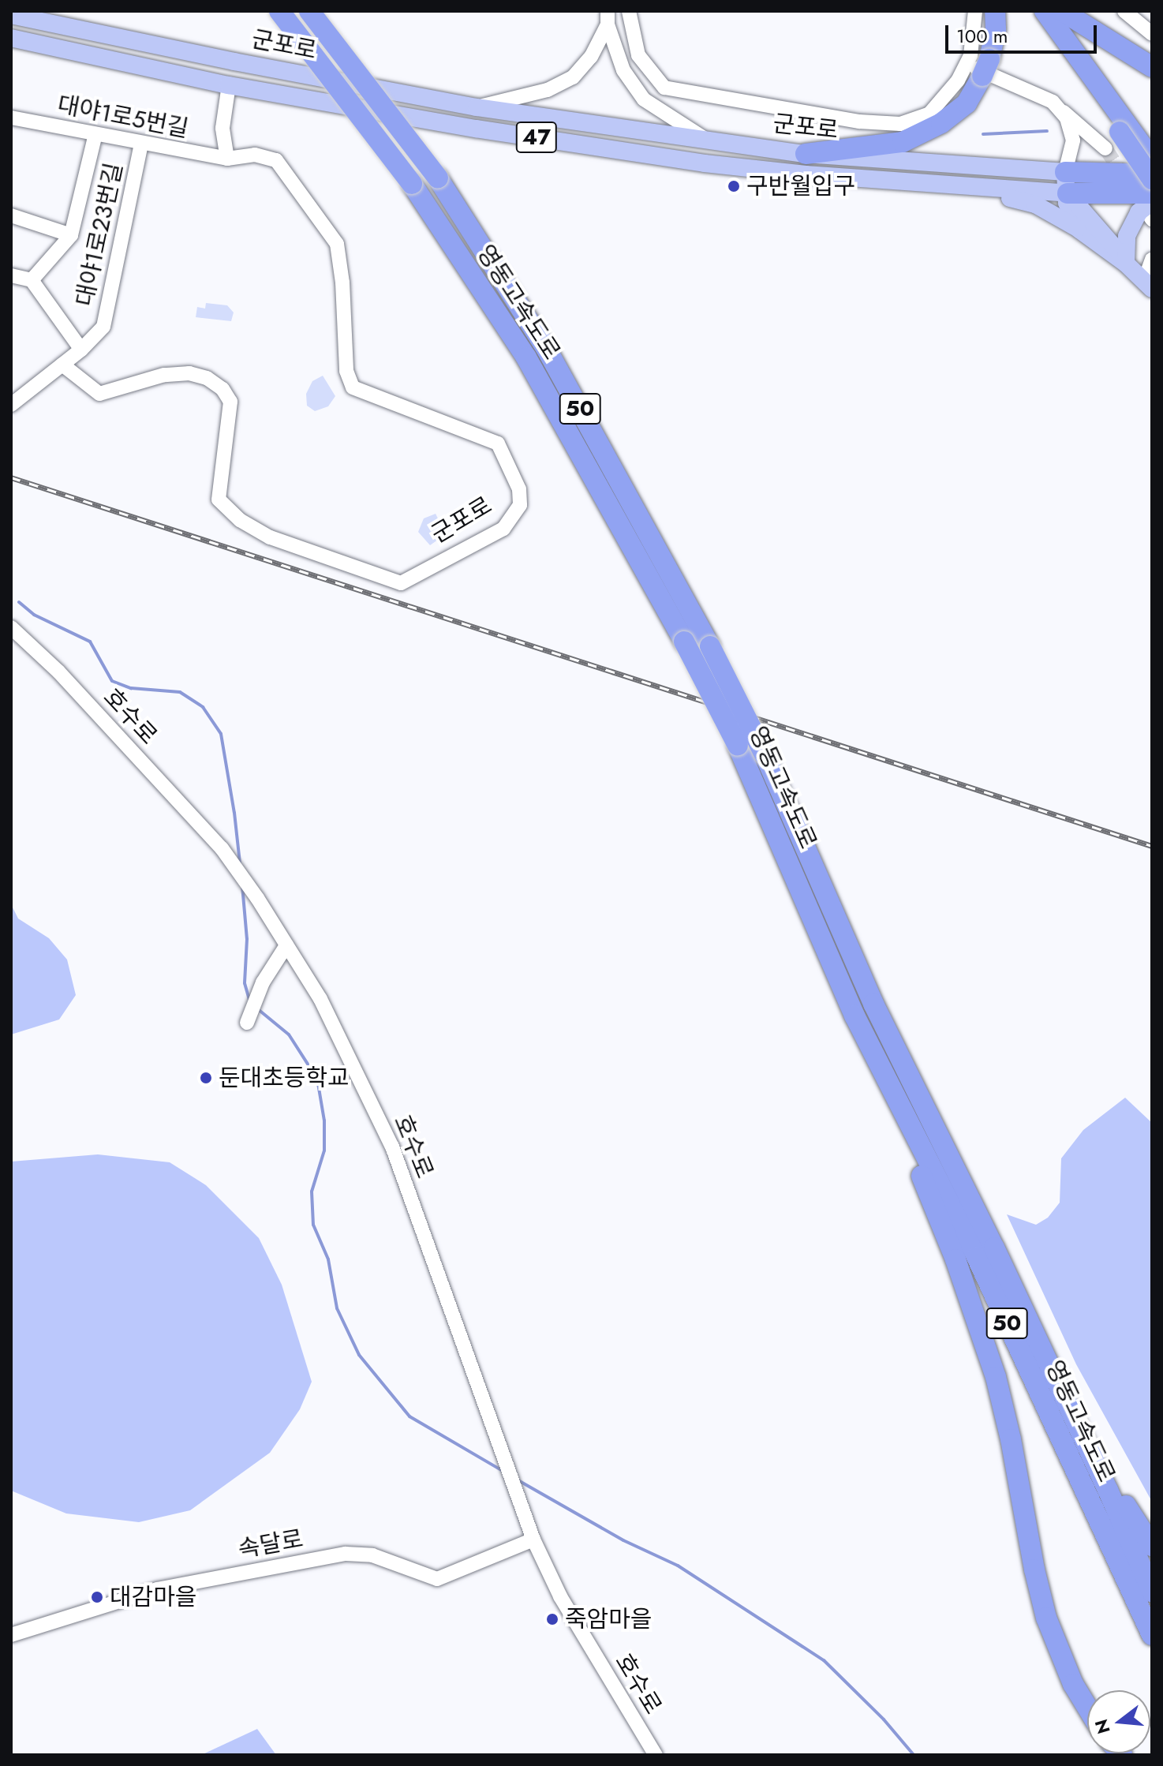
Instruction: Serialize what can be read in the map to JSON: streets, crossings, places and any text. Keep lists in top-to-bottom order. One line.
{"streets":{"highway":["군포로","47","영동고속도로","50"],"street":["대야1로5번길","대야1로23번길","호수로","속달로"]},"crossings":[["군포로","대야1로5번길"],["군포로","대야1로23번길"],["대야1로5번길","대야1로23번길"],["호수로","속달로"]],"places":["구반월입구","둔대초등학교","대감마을","죽암마을"],"scale_bar":"100 m","north":"left"}
